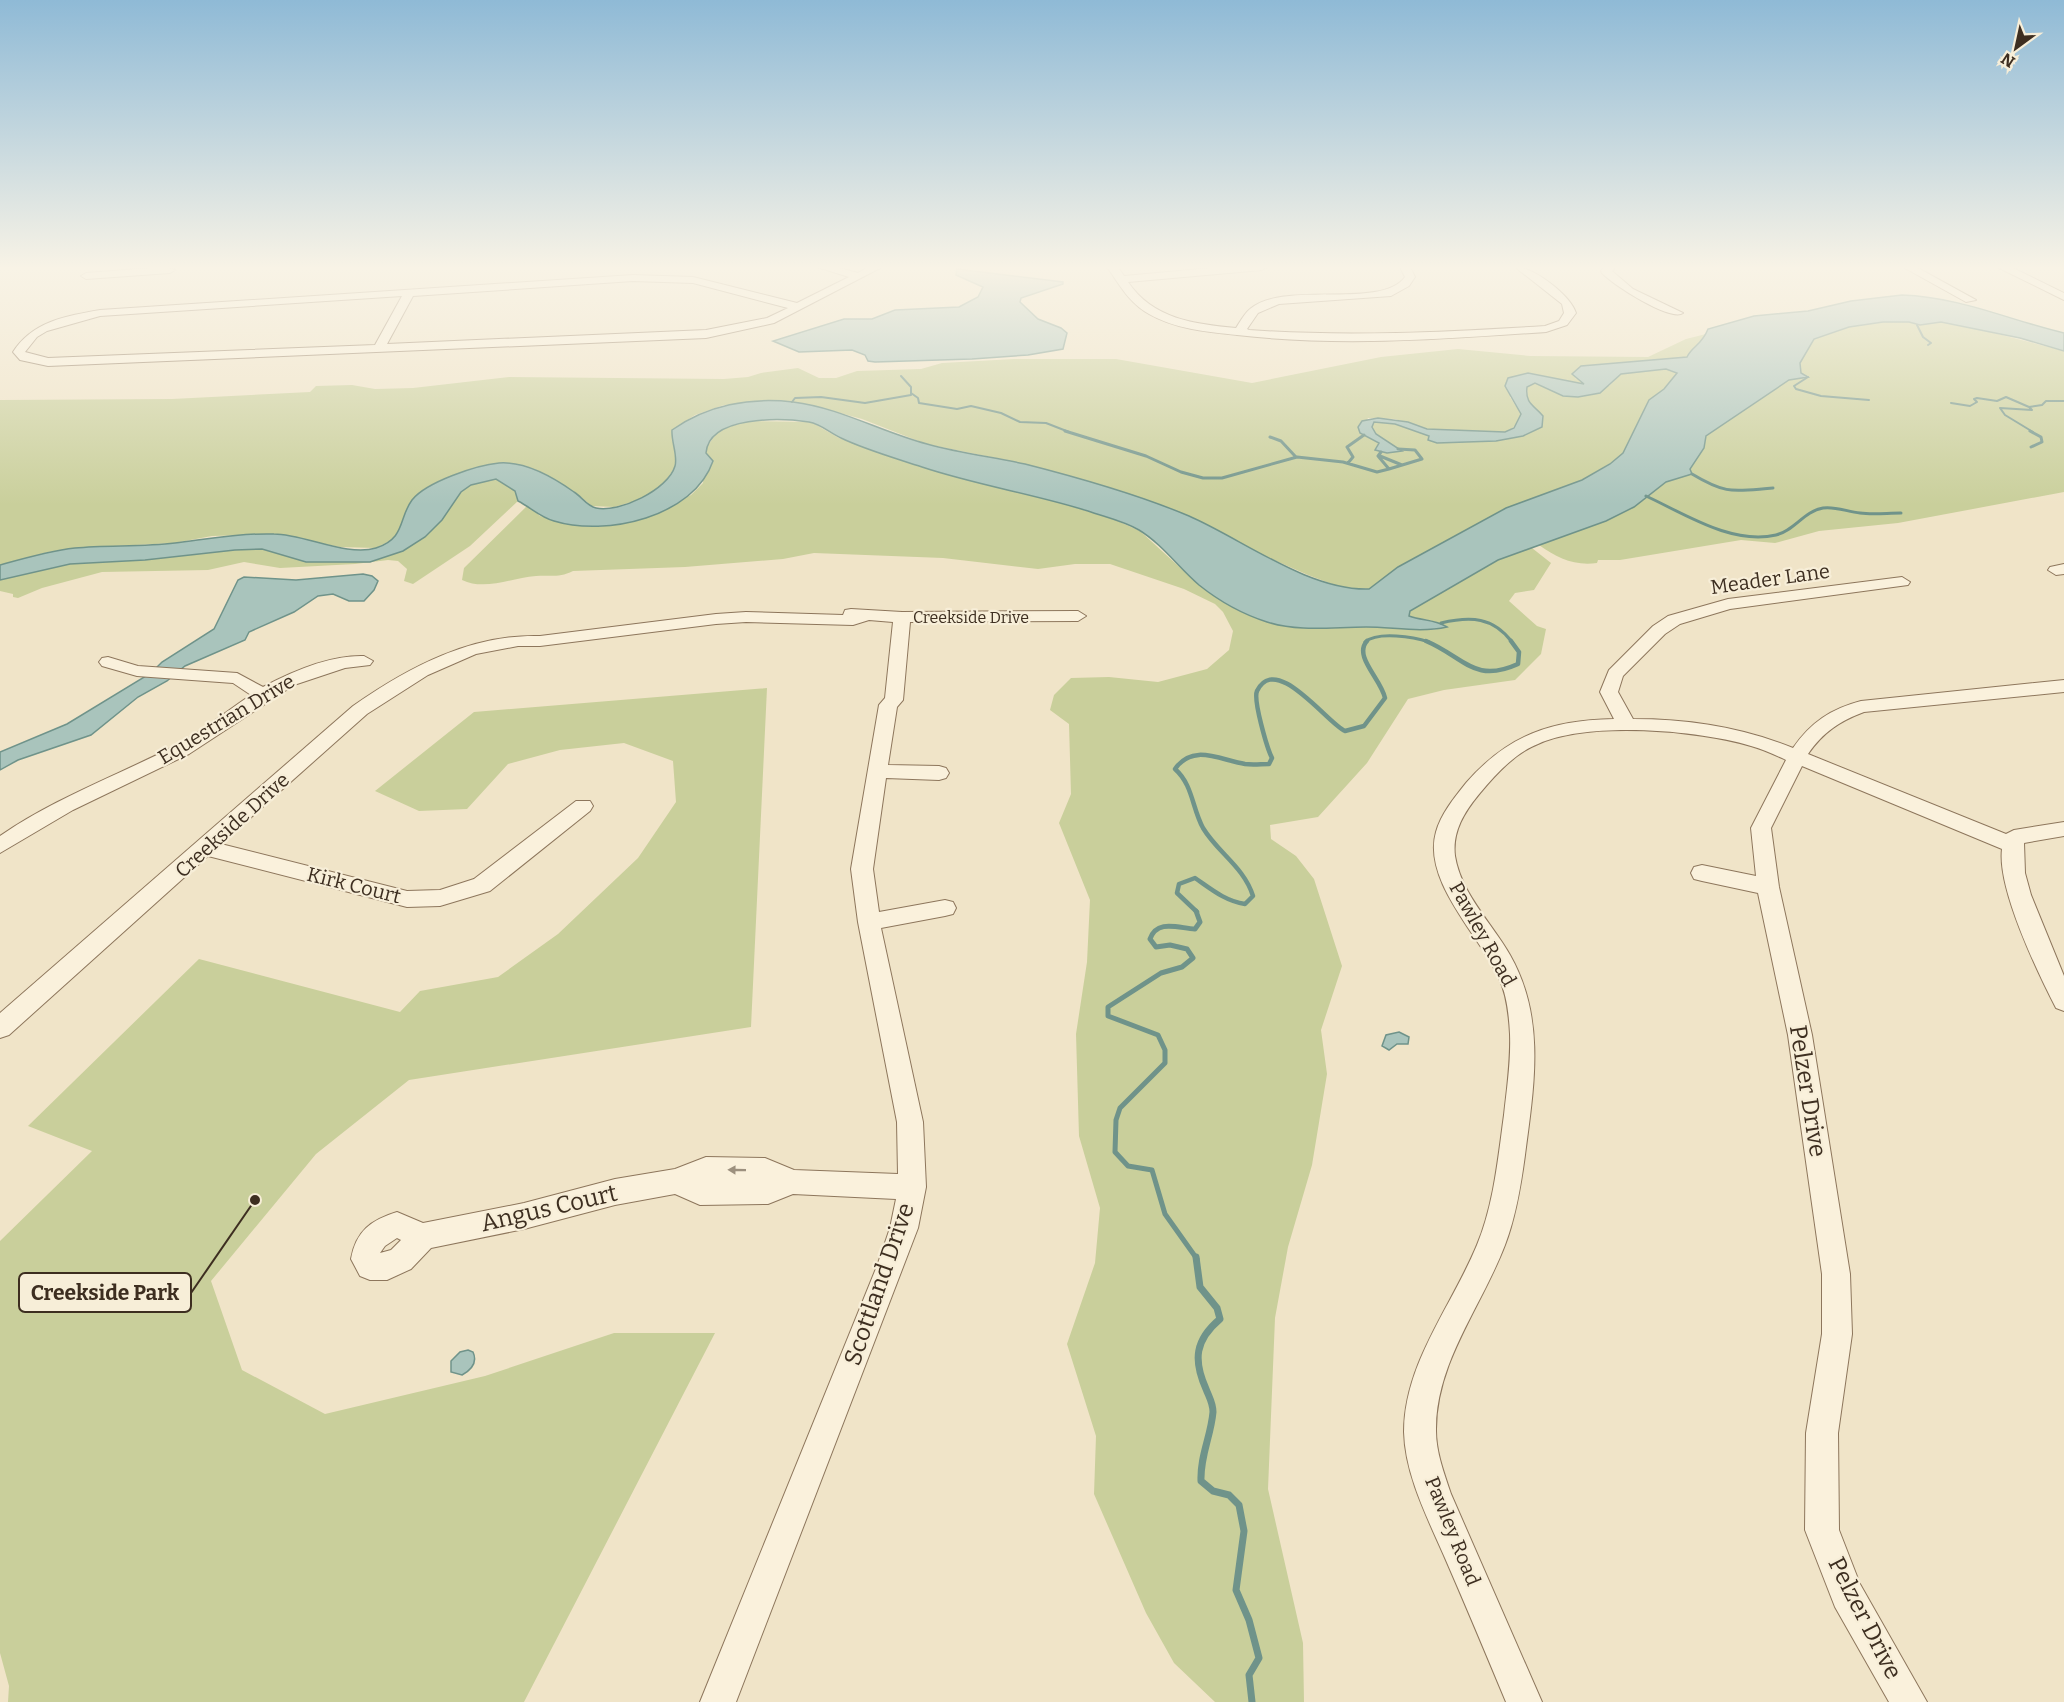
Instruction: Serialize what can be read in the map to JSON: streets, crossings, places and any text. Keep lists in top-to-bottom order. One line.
{"streets":{"street":["Meader Lane","Creekside Drive","Equestrian Drive","Kirk Court","Pawley Road","Pelzer Drive","Angus Court","Scottland Drive"]},"crossings":[["Meader Lane","Pawley Road"],["Creekside Drive","Kirk Court"],["Creekside Drive","Scottland Drive"],["Pawley Road","Pelzer Drive"],["Angus Court","Scottland Drive"]],"places":["Creekside Park"],"north":"bottom left"}
